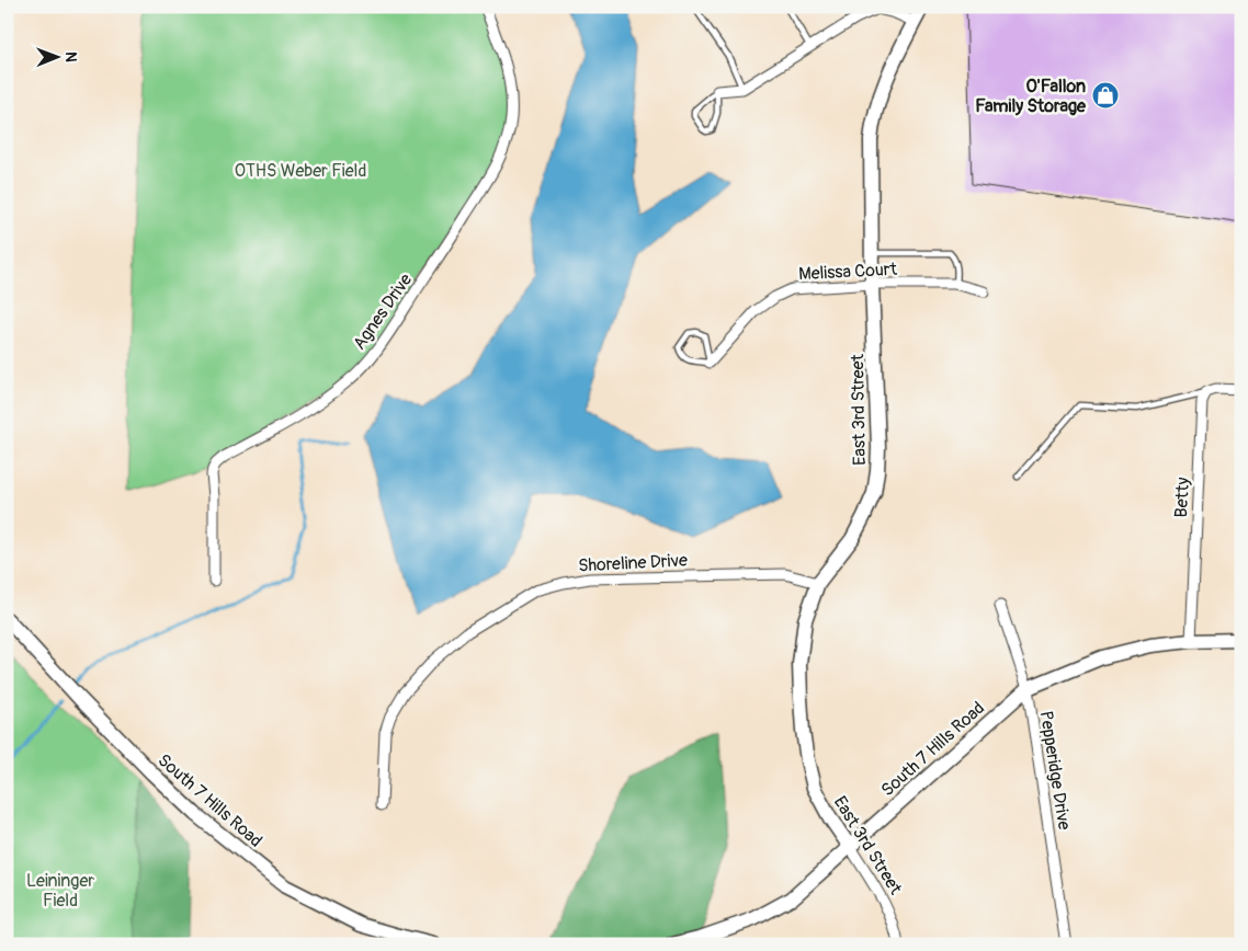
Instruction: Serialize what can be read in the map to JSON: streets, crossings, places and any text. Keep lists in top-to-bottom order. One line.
{"streets":{"street":["Melissa Court","Agnes Drive","East 3rd Street","Betty","Shoreline Drive","South 7 Hills Road","Pepperidge Drive"]},"crossings":[["Melissa Court","East 3rd Street"],["East 3rd Street","Shoreline Drive"],["East 3rd Street","South 7 Hills Road"],["Betty","South 7 Hills Road"],["South 7 Hills Road","Pepperidge Drive"]],"parks":["OTHS Weber Field","Leininger Field"],"places":{"shop":["O'Fallon Family Storage"]},"north":"right"}
